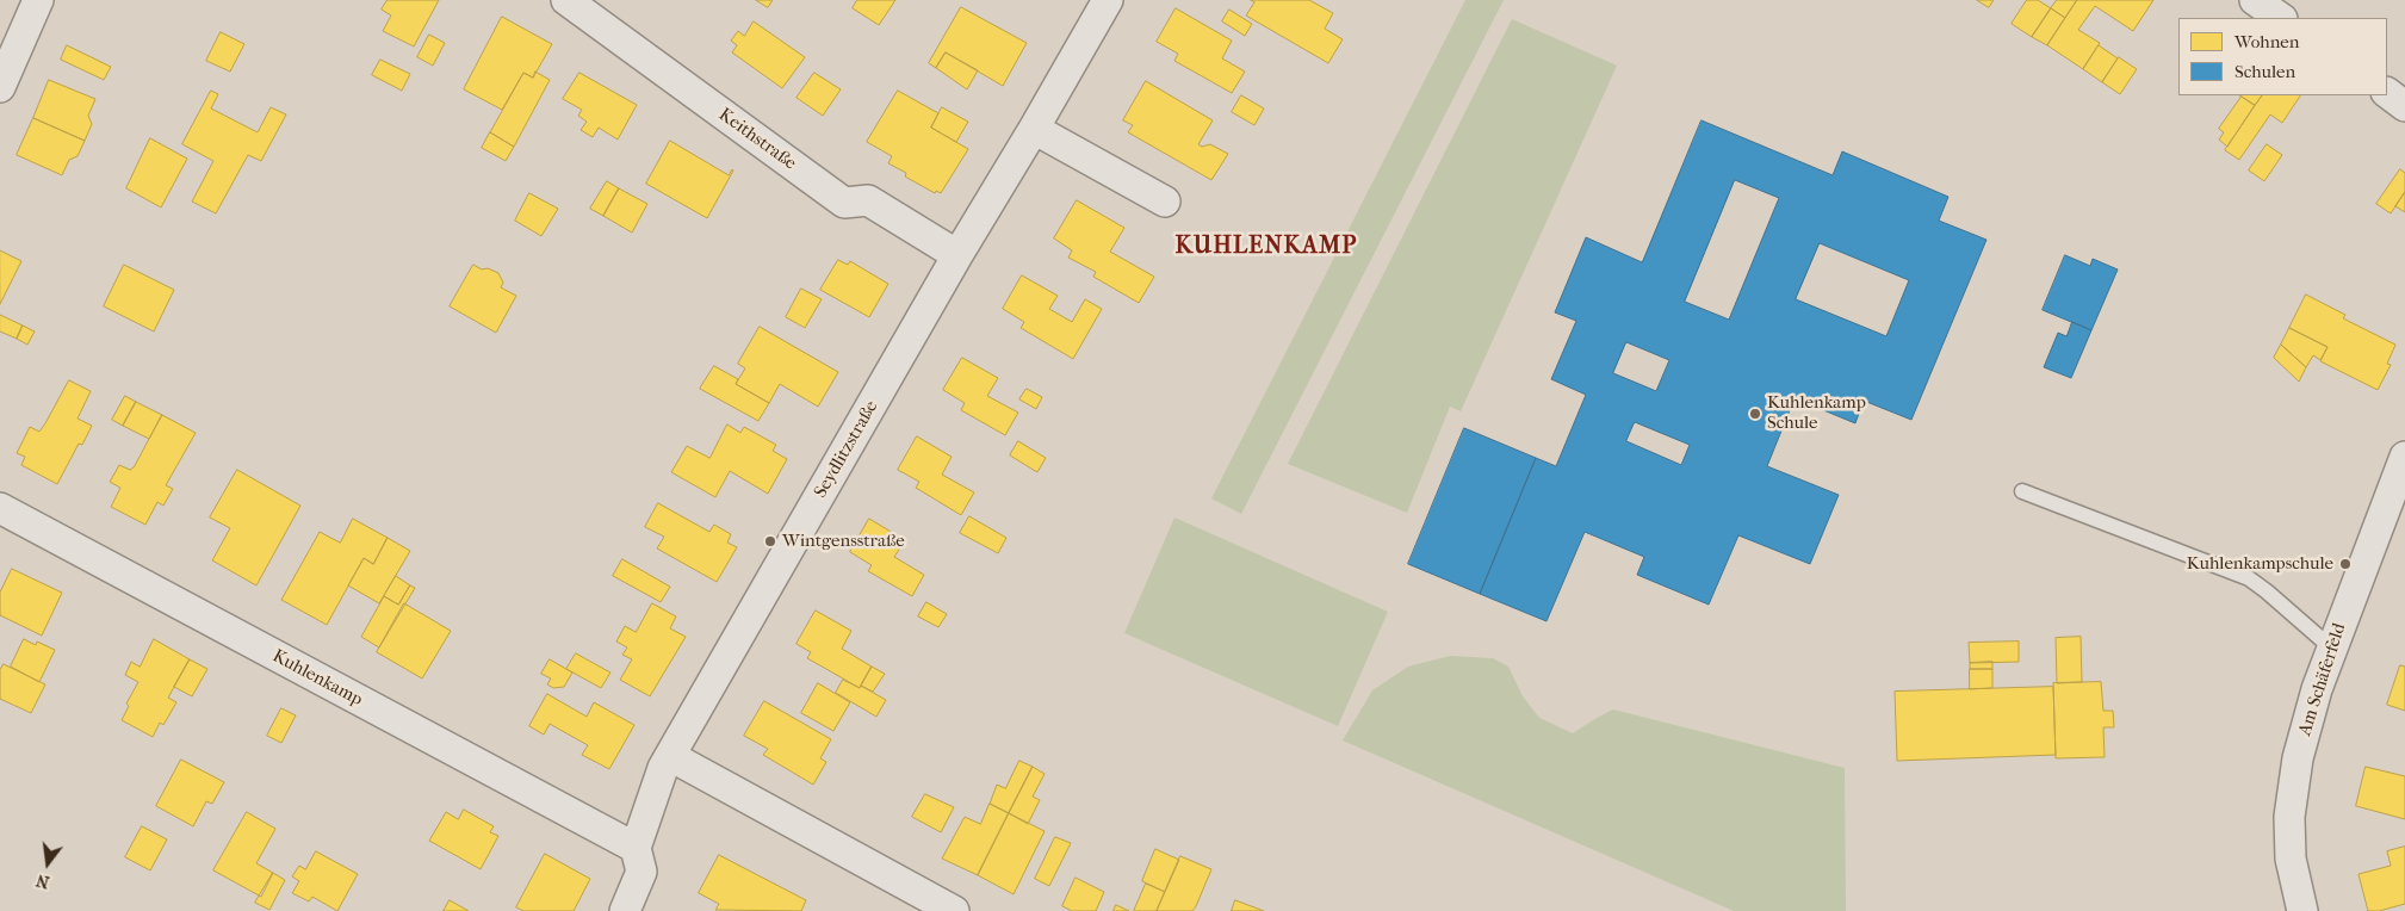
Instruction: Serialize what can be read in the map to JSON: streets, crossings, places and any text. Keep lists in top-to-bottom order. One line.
{"streets":{"street":["Keithstraße","Seydlitzstraße","Kuhlenkamp","Am Schäferfeld"]},"crossings":[["Keithstraße","Seydlitzstraße"],["Seydlitzstraße","Kuhlenkamp"]],"districts":["KUHLENKAMP"],"places":["Kuhlenkamp Schule","Wintgensstraße","Kuhlenkampschule"],"legend":["Wohnen","Schulen"],"north":"bottom"}
